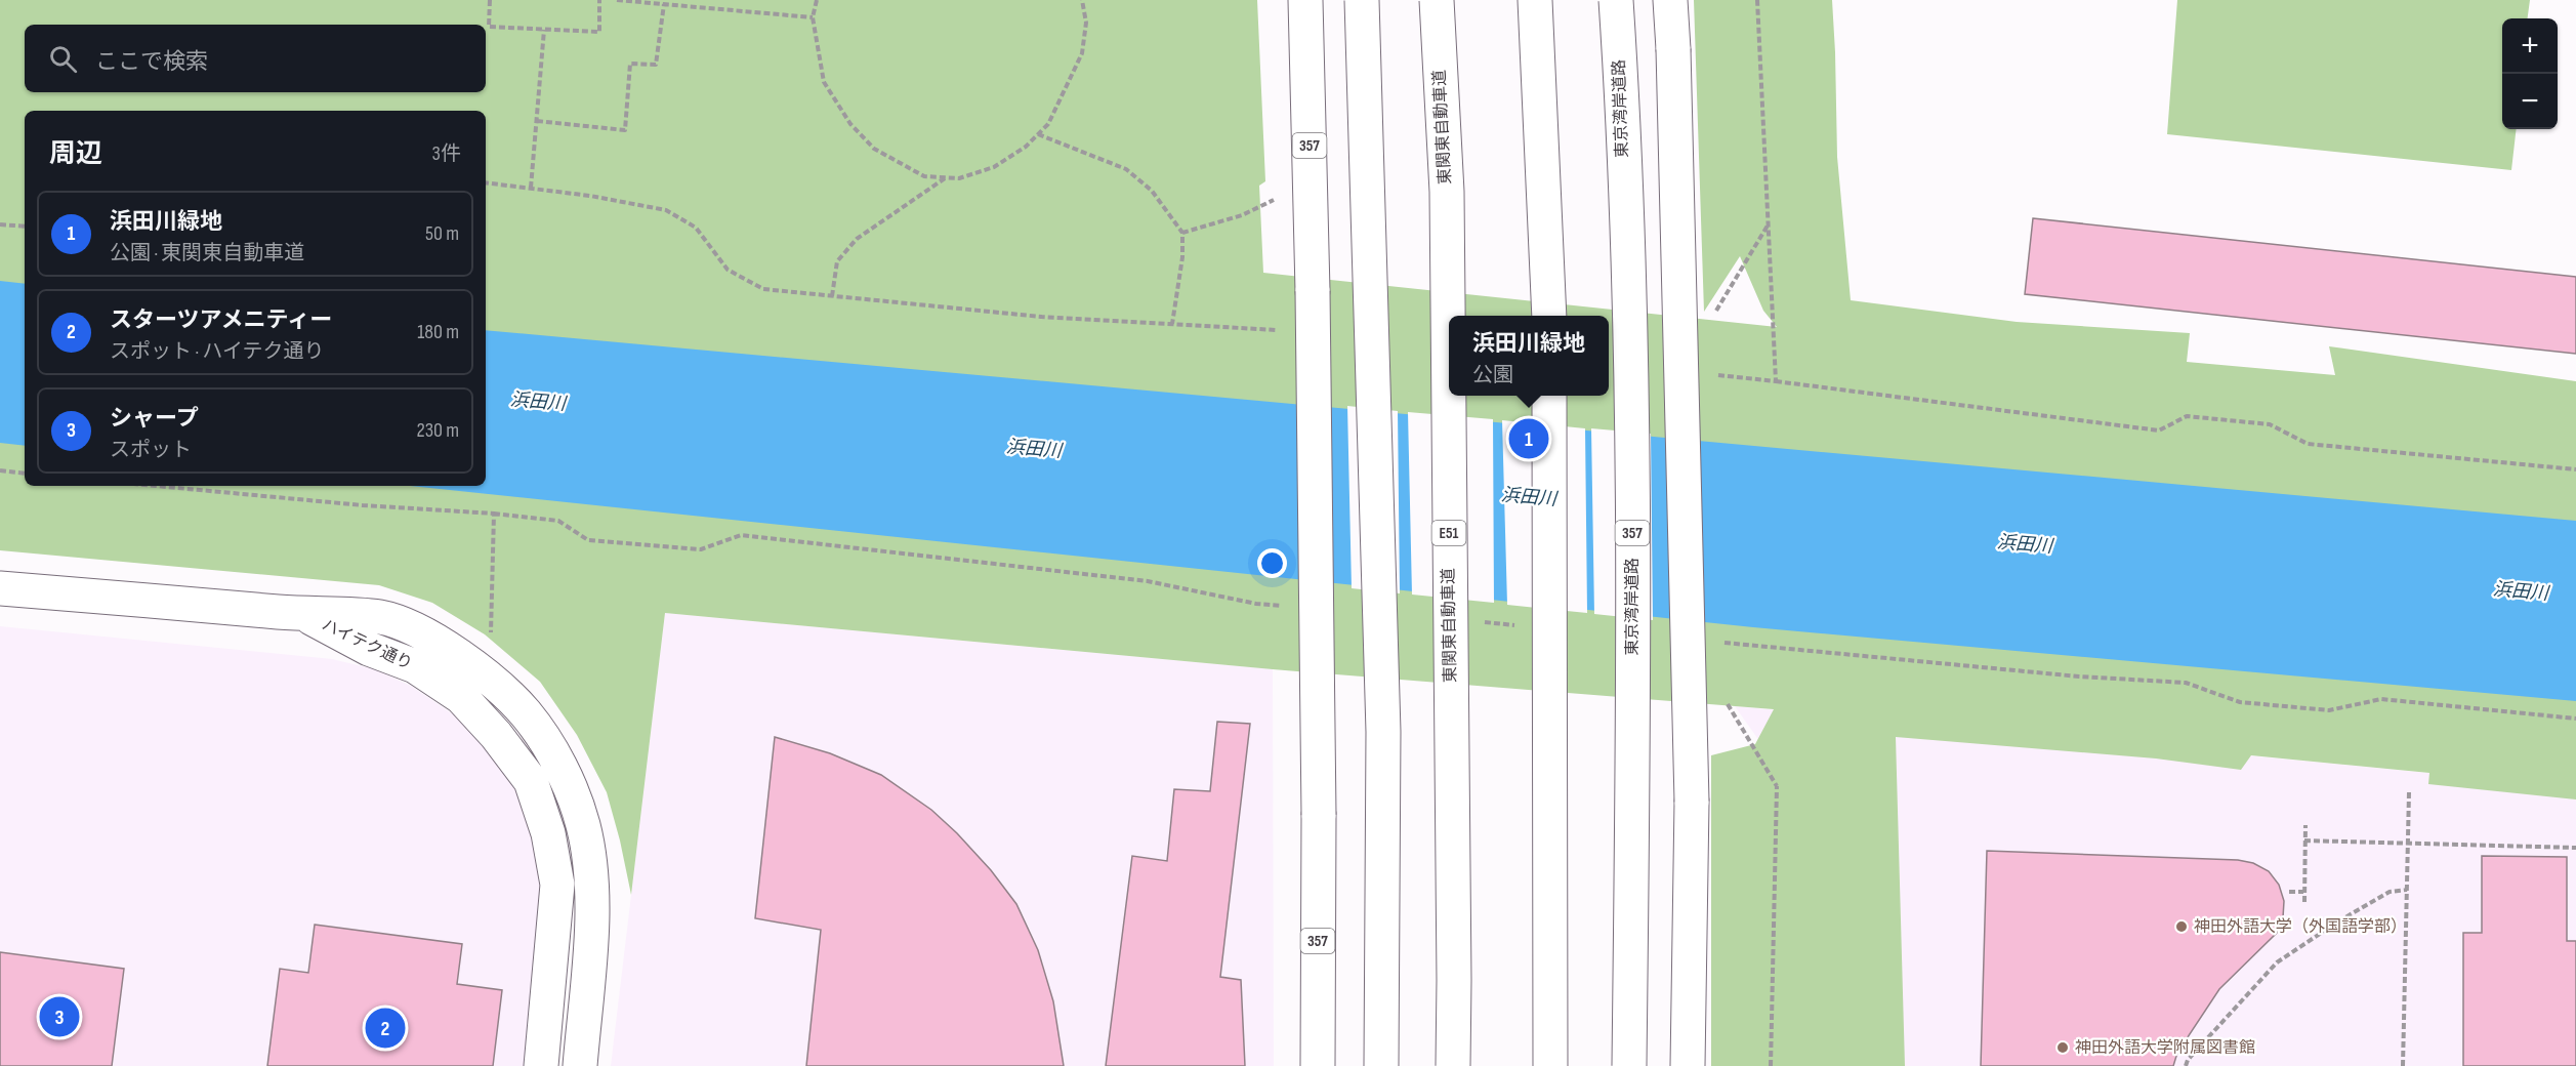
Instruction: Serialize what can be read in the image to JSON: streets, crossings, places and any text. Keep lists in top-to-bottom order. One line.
{"streets":{"main road":["東京湾岸道路","東関東自動車道","357","E51","ハイテク通り"]},"water":["浜田川"],"places":["神田外語大学（外国語学部）","神田外語大学附属図書館"],"page":{"map_buttons":["+","−"],"search":"ここで検索","heading":["周辺","3件"],"list":[{"mark":"1","name":"浜田川緑地","note":"公園 · 東関東自動車道","value":"50 m"},{"mark":"2","name":"スターツアメニティー","note":"スポット · ハイテク通り","value":"180 m"},{"mark":"3","name":"シャープ","note":"スポット","value":"230 m"}],"popup":["浜田川緑地","公園"],"pins":["1","3","2"]}}
